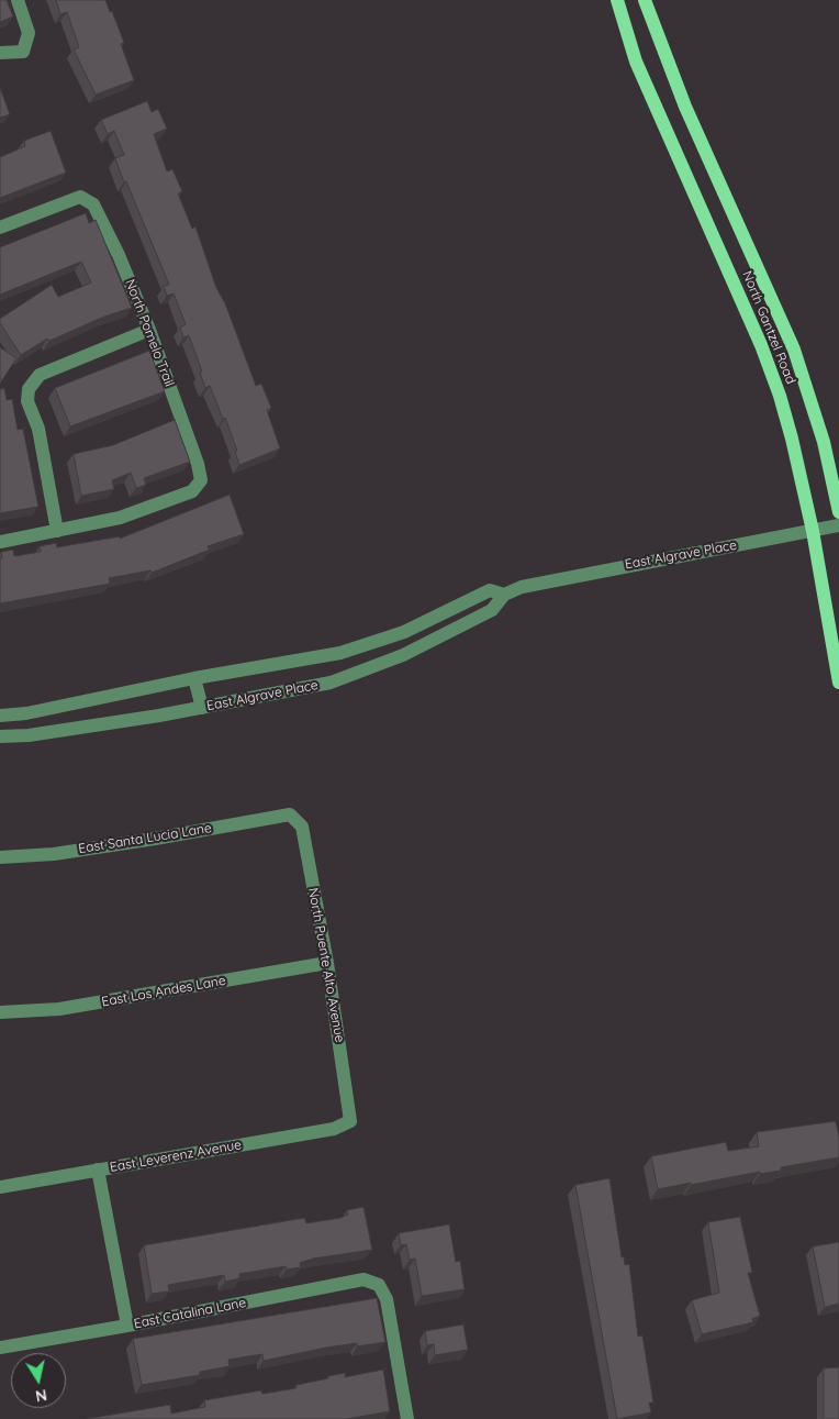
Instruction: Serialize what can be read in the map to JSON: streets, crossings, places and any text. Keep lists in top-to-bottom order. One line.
{"streets":{"main road":["North Gantzel Road"],"street":["North Pomelo Trail","East Algrave Place","East Santa Lucia Lane","North Puente Alto Avenue","East Los Andes Lane","East Leverenz Avenue","East Catalina Lane"]},"crossings":[["North Gantzel Road","East Algrave Place"],["East Santa Lucia Lane","North Puente Alto Avenue"],["North Puente Alto Avenue","East Los Andes Lane"],["North Puente Alto Avenue","East Leverenz Avenue"]],"north":"bottom"}
